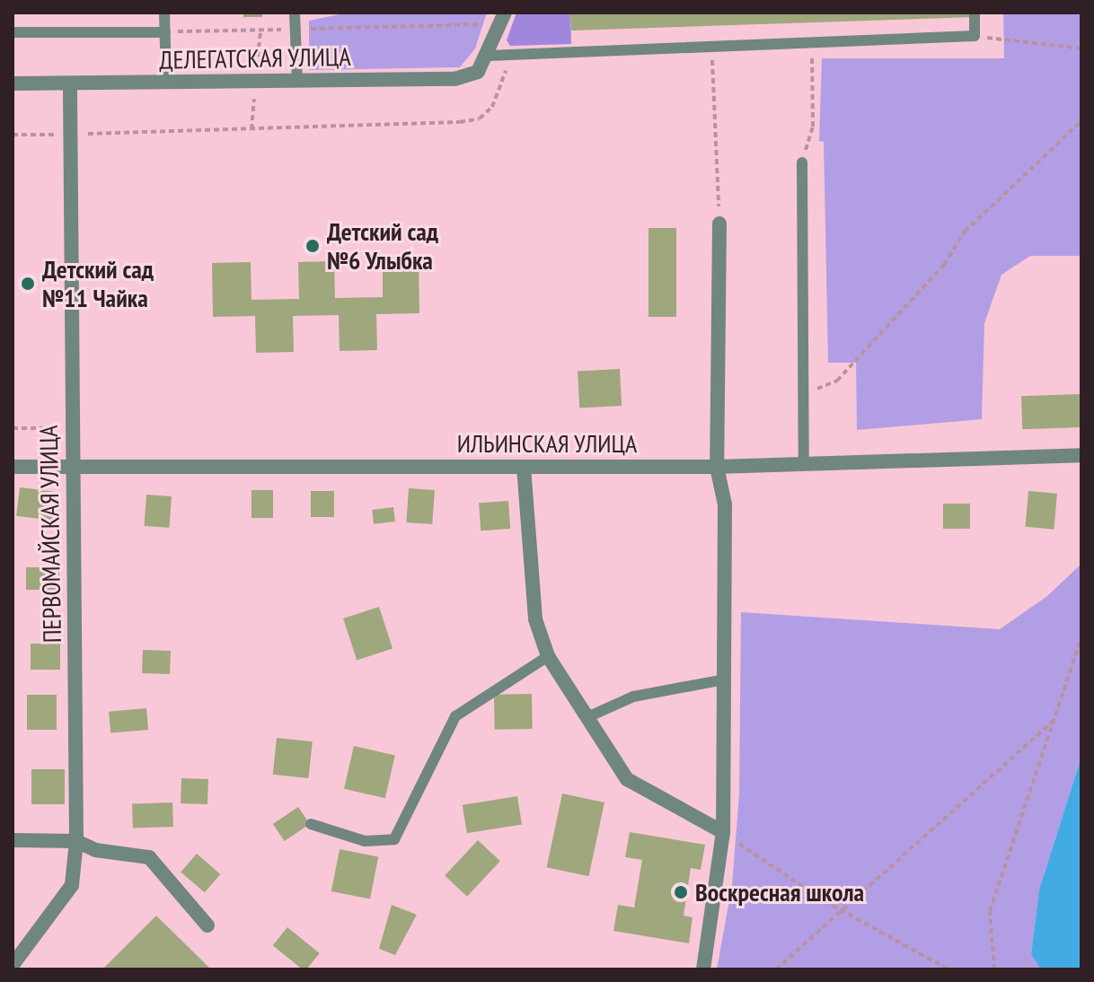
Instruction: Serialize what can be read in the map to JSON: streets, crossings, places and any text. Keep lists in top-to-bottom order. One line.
{"streets":{"street":["ДЕЛЕГАТСКАЯ УЛИЦА","ИЛЬИНСКАЯ УЛИЦА","ПЕРВОМАЙСКАЯ УЛИЦА"]},"crossings":[["ДЕЛЕГАТСКАЯ УЛИЦА","ПЕРВОМАЙСКАЯ УЛИЦА"],["ИЛЬИНСКАЯ УЛИЦА","ПЕРВОМАЙСКАЯ УЛИЦА"]],"places":["Детский сад №6 Улыбка","Детский сад №11 Чайка","Воскресная школа"]}
